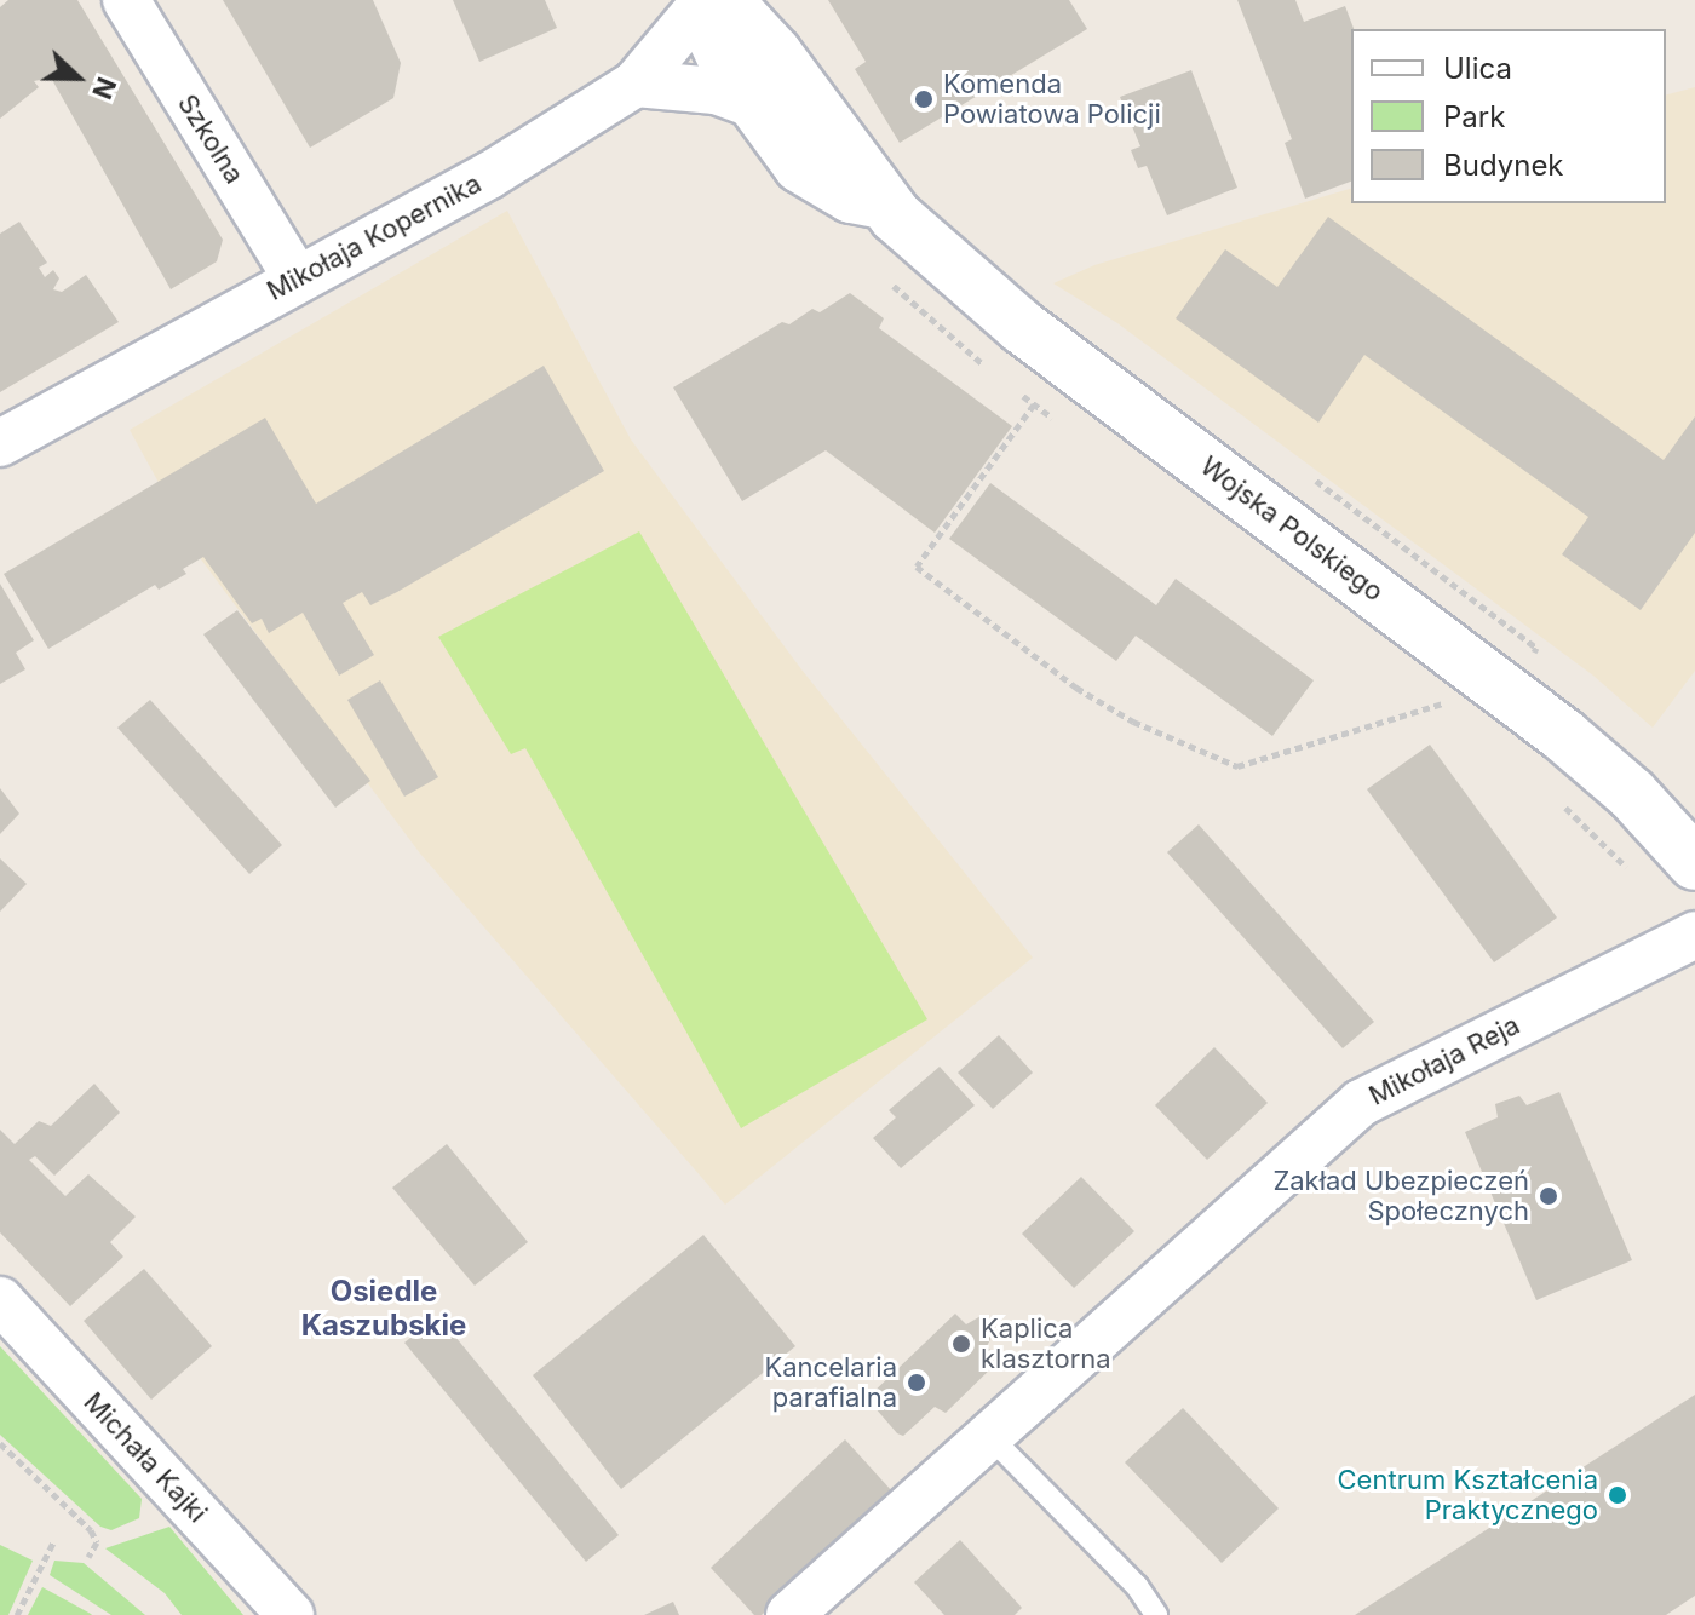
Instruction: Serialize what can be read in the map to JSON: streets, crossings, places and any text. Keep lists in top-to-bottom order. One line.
{"streets":{"street":["Szkolna","Mikołaja Kopernika","Wojska Polskiego","Mikołaja Reja","Michała Kajki"]},"crossings":[["Szkolna","Mikołaja Kopernika"],["Mikołaja Kopernika","Wojska Polskiego"]],"districts":["Osiedle Kaszubskie"],"places":["Komenda Powiatowa Policji","Zakład Ubezpieczeń Społecznych","Kaplica klasztorna","Kancelaria parafialna","Centrum Kształcenia Praktycznego"],"legend":["Ulica","Park","Budynek"],"north":"right"}
